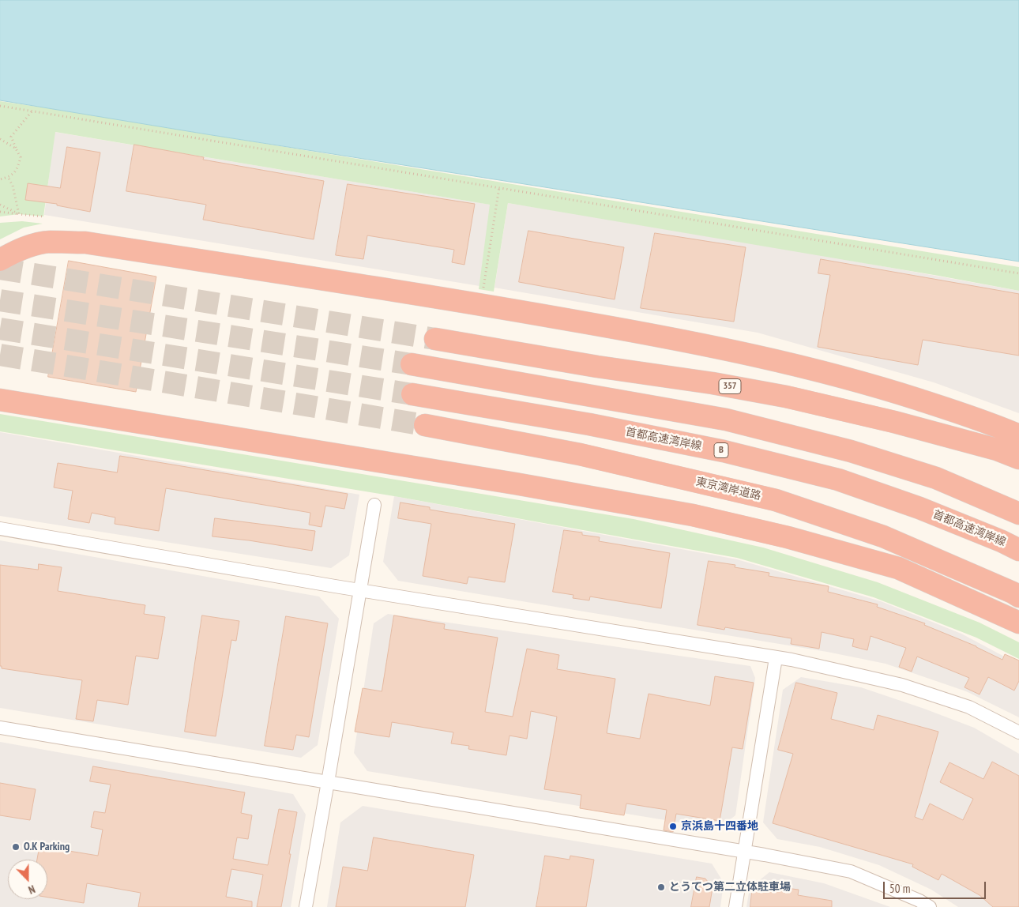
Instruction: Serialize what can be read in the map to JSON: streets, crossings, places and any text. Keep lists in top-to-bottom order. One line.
{"streets":{"highway":["357","首都高速湾岸線","B","東京湾岸道路"]},"places":["京浜島十四番地","O.K Parking","とうてつ第二立体駐車場"],"scale_bar":"50 m","north":"bottom"}
